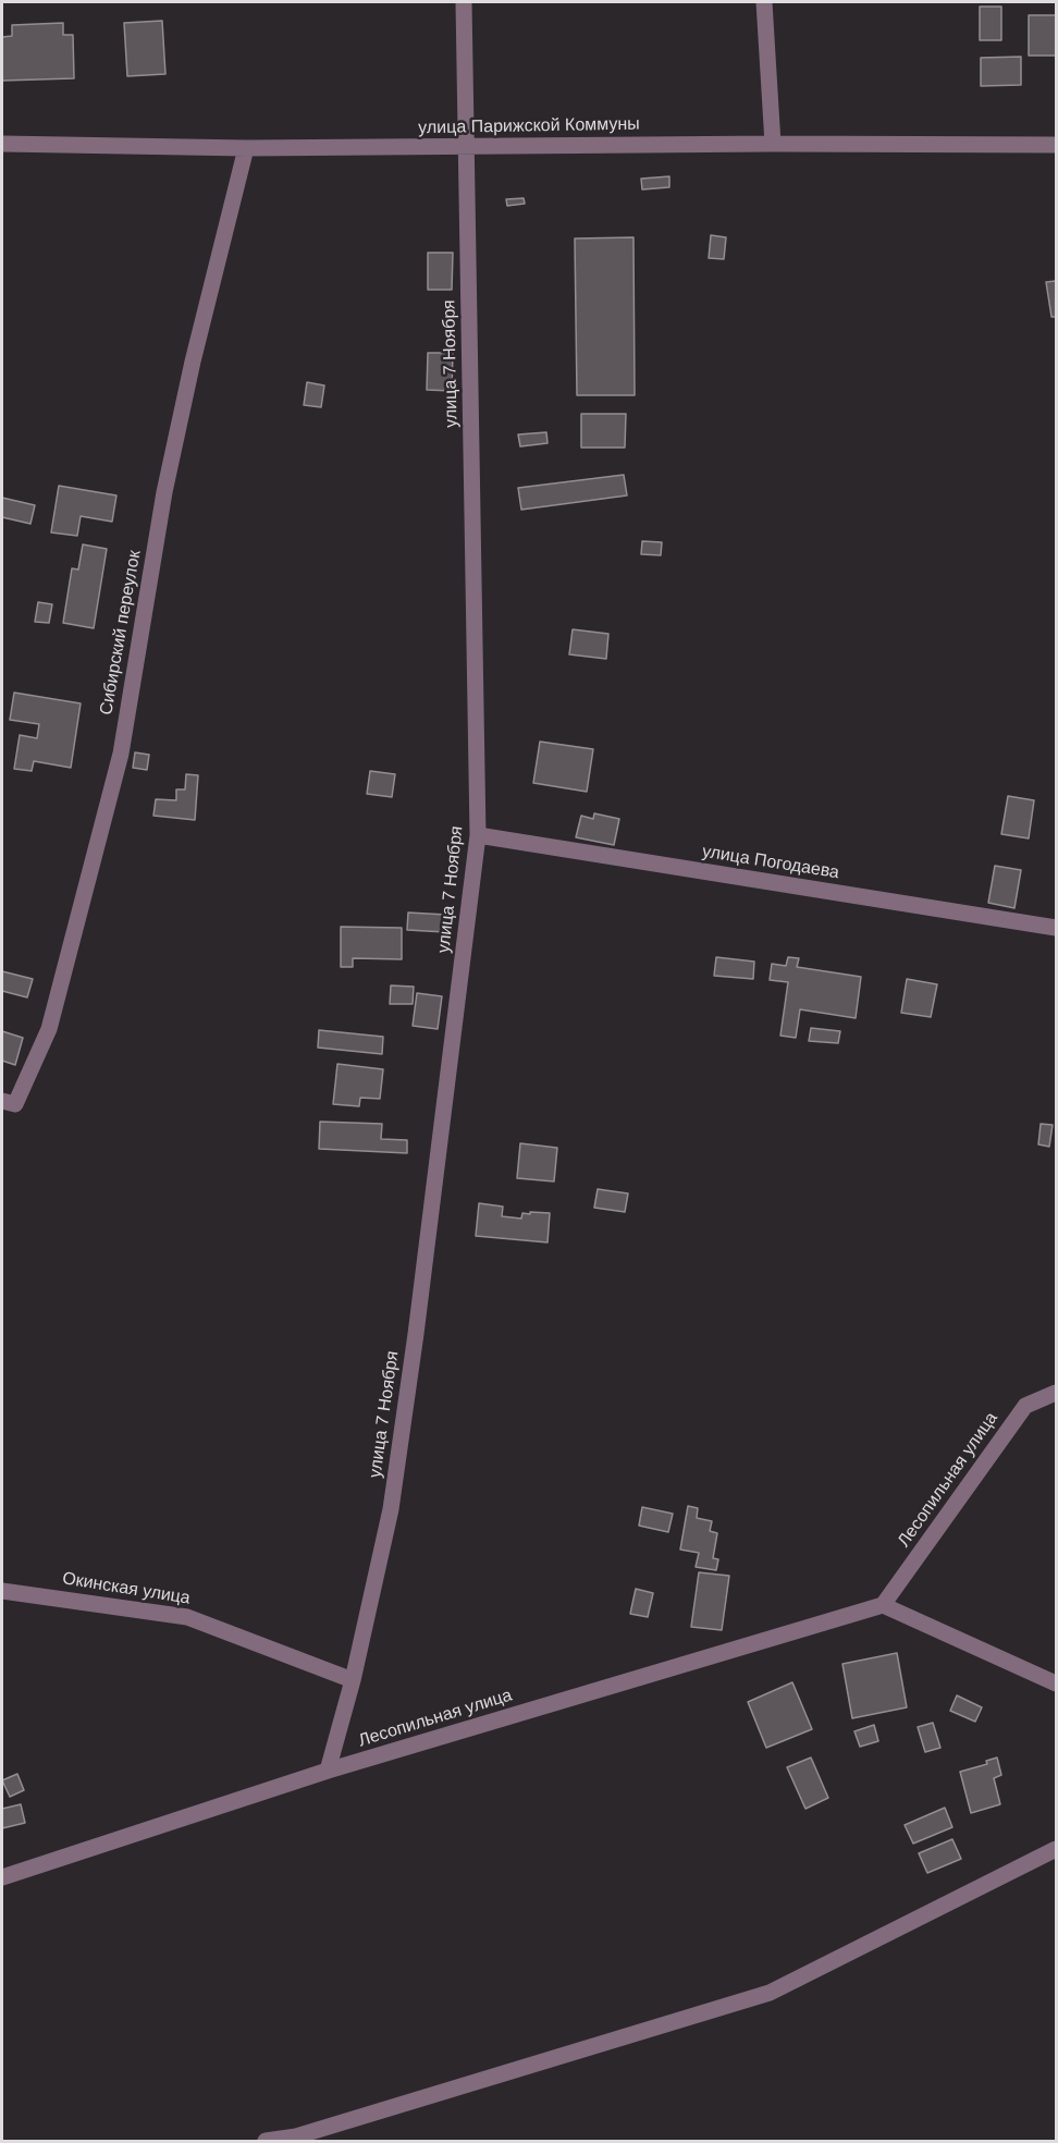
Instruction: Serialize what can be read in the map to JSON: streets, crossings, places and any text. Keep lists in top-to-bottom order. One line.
{"streets":{"street":["улица Парижской Коммуны","улица 7 Ноября","Сибирский переулок","улица Погодаева","Лесопильная улица","Окинская улица"]},"crossings":[["улица Парижской Коммуны","улица 7 Ноября"],["улица Парижской Коммуны","Сибирский переулок"],["улица 7 Ноября","улица Погодаева"],["улица 7 Ноября","Лесопильная улица"],["улица 7 Ноября","Окинская улица"]]}
